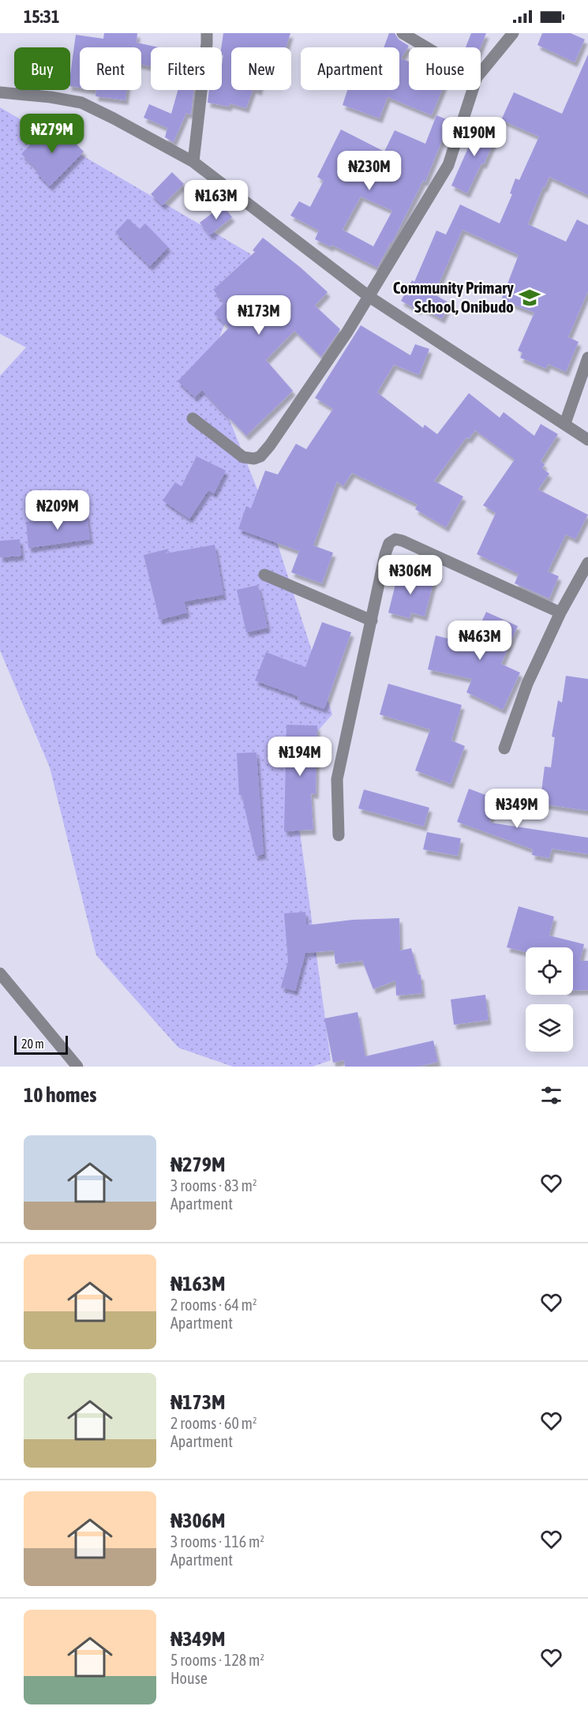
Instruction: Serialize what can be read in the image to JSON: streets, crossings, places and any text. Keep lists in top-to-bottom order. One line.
{"places":{"school or university":["Community Primary School, Onibudo"]},"scale_bar":"20 m","page":{"status":"15:31","chip":["Buy","Rent","Filters","New","Apartment","House"],"price":["₦279M","₦190M","₦230M","₦163M","₦173M","₦209M","₦306M","₦463M","₦194M","₦349M"],"scale":"20 m","heading":"10 homes","list":[{"name":"₦279M","note":"3 rooms · 83 m² · Apartment"},{"name":"₦163M","note":"2 rooms · 64 m² · Apartment"},{"name":"₦173M","note":"2 rooms · 60 m² · Apartment"},{"name":"₦306M","note":"3 rooms · 116 m² · Apartment"},{"name":"₦349M","note":"5 rooms · 128 m² · House"}]}}
